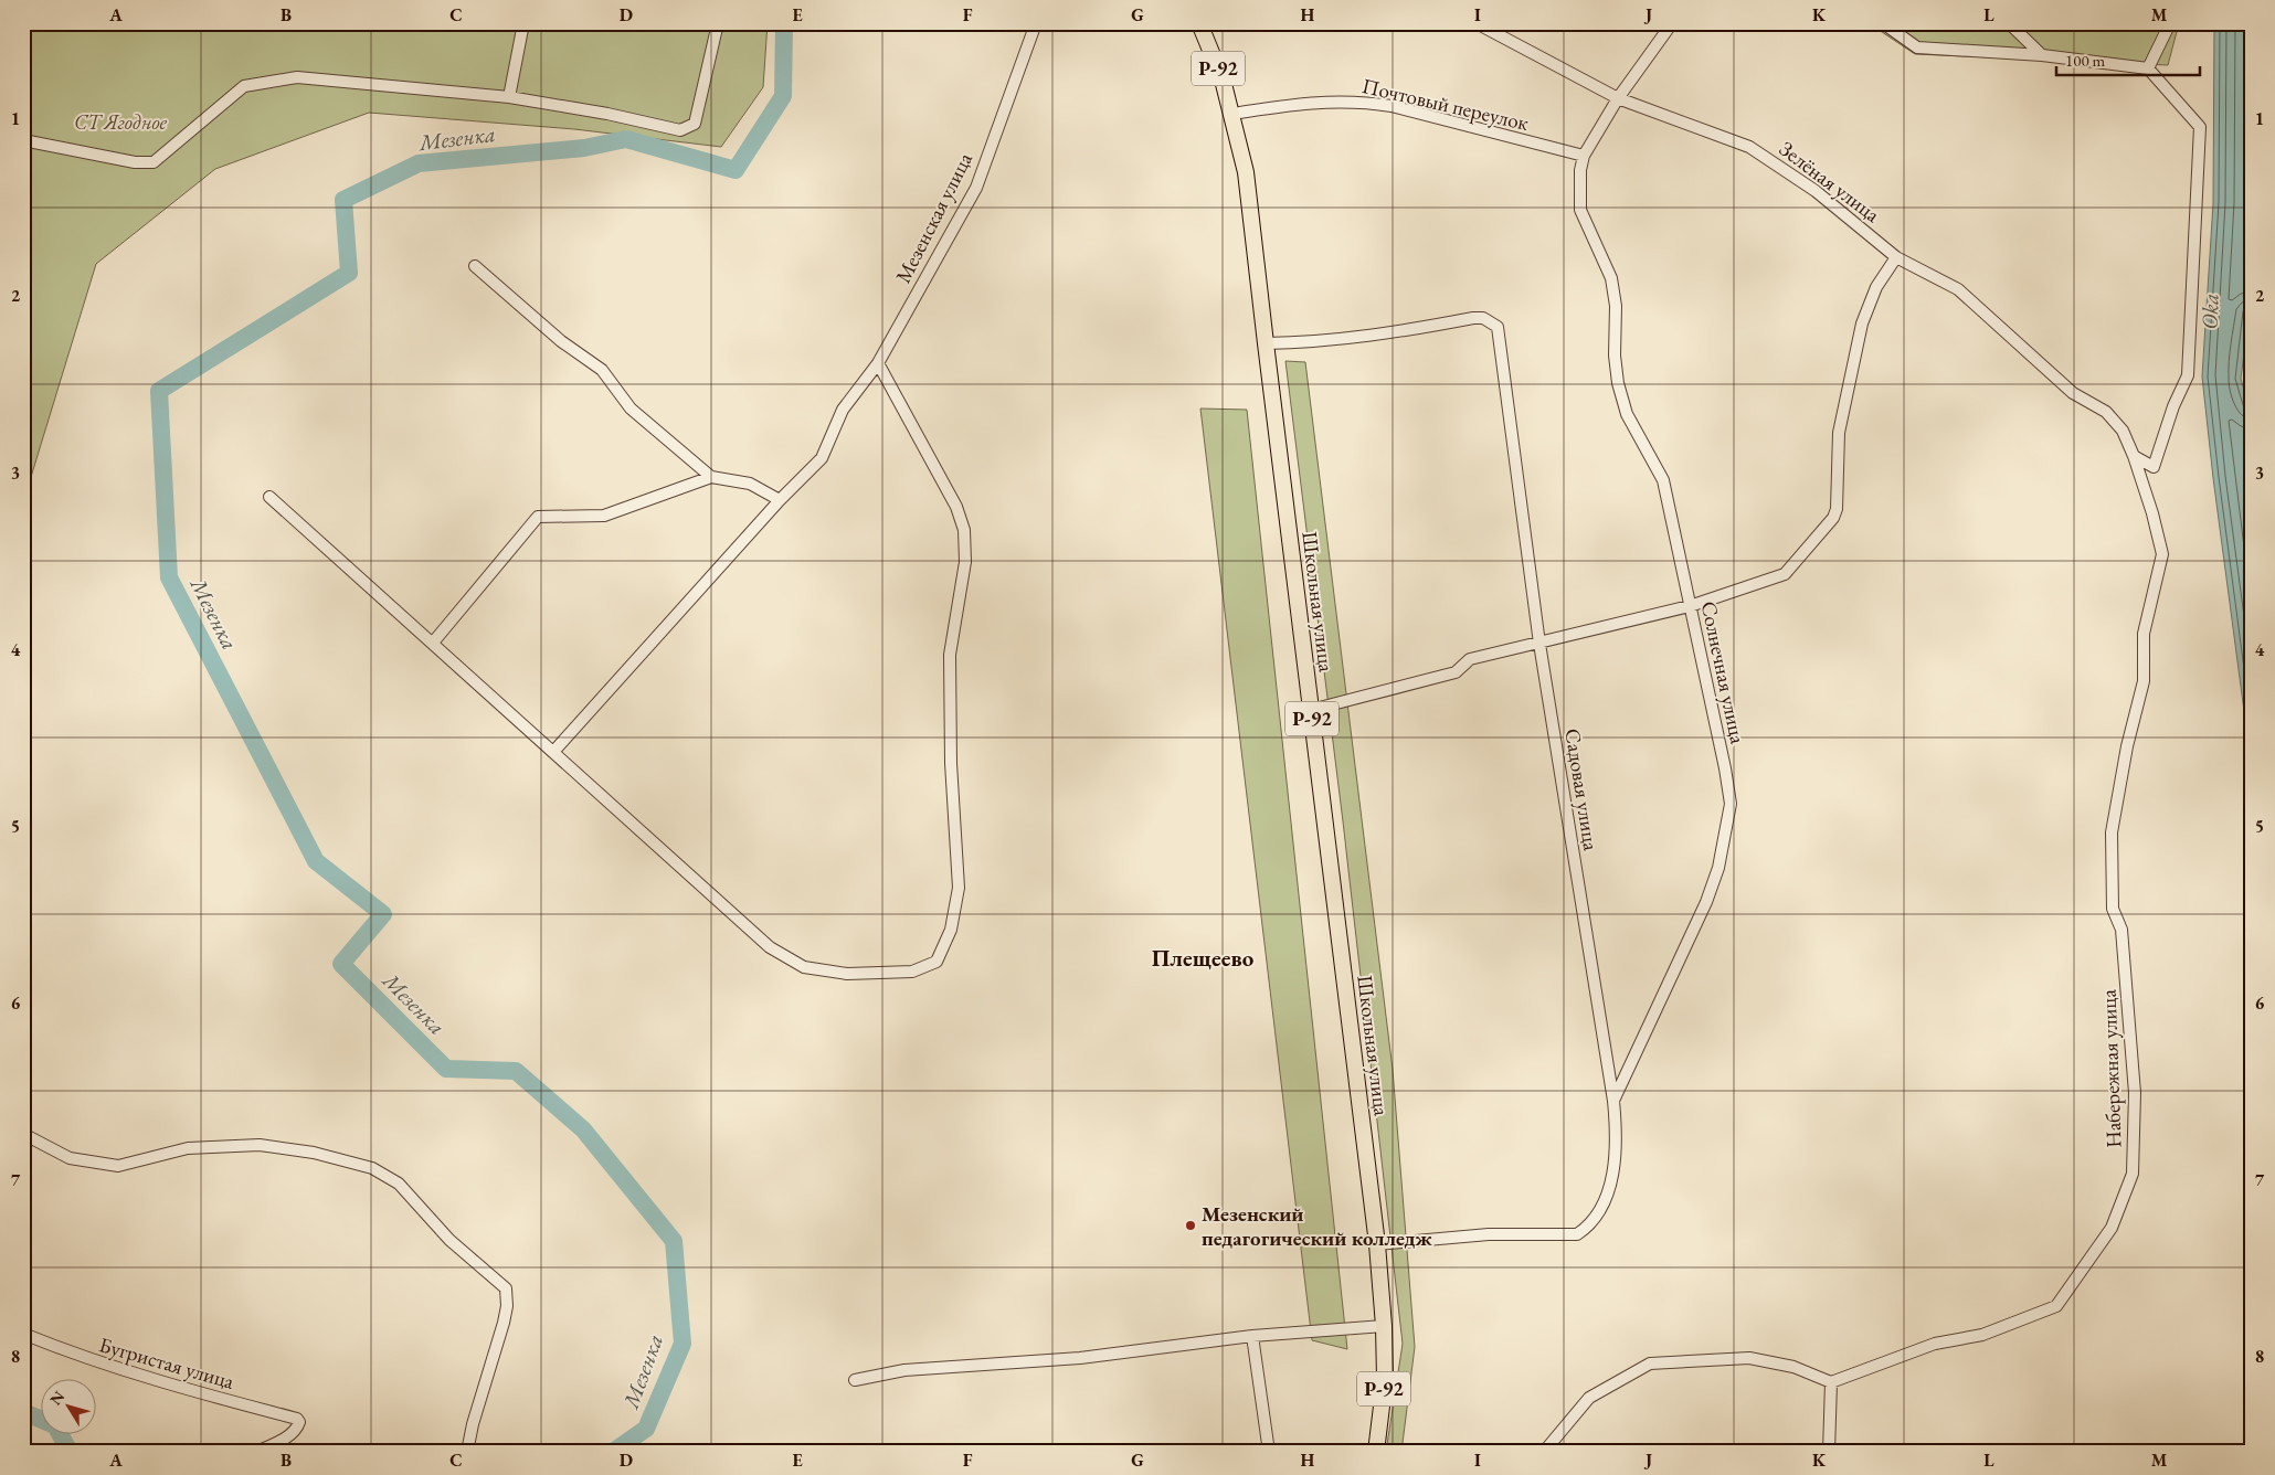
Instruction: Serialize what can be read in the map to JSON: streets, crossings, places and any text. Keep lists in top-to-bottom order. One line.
{"streets":{"main road":["Р-92","Школьная улица"],"street":["Почтовый переулок","Зелёная улица","Мезенская улица","Солнечная улица","Садовая улица","Набережная улица","Бугристая улица"]},"crossings":[["Р-92","Почтовый переулок"],["Р-92","Школьная улица"],["Почтовый переулок","Школьная улица"],["Почтовый переулок","Солнечная улица"],["Зелёная улица","Набережная улица"],["Школьная улица","Садовая улица"],["Солнечная улица","Садовая улица"]],"districts":["Плещеево"],"water":["Мезенка","Oka"],"parks":["СТ Ягодное"],"places":["Мезенский педагогический колледж"],"scale_bar":"100 m","north":"top left","grid":{"columns":["A","B","C","D","E","F","G","H","I","J","K","L","M"],"rows":["1","2","3","4","5","6","7","8"]}}
